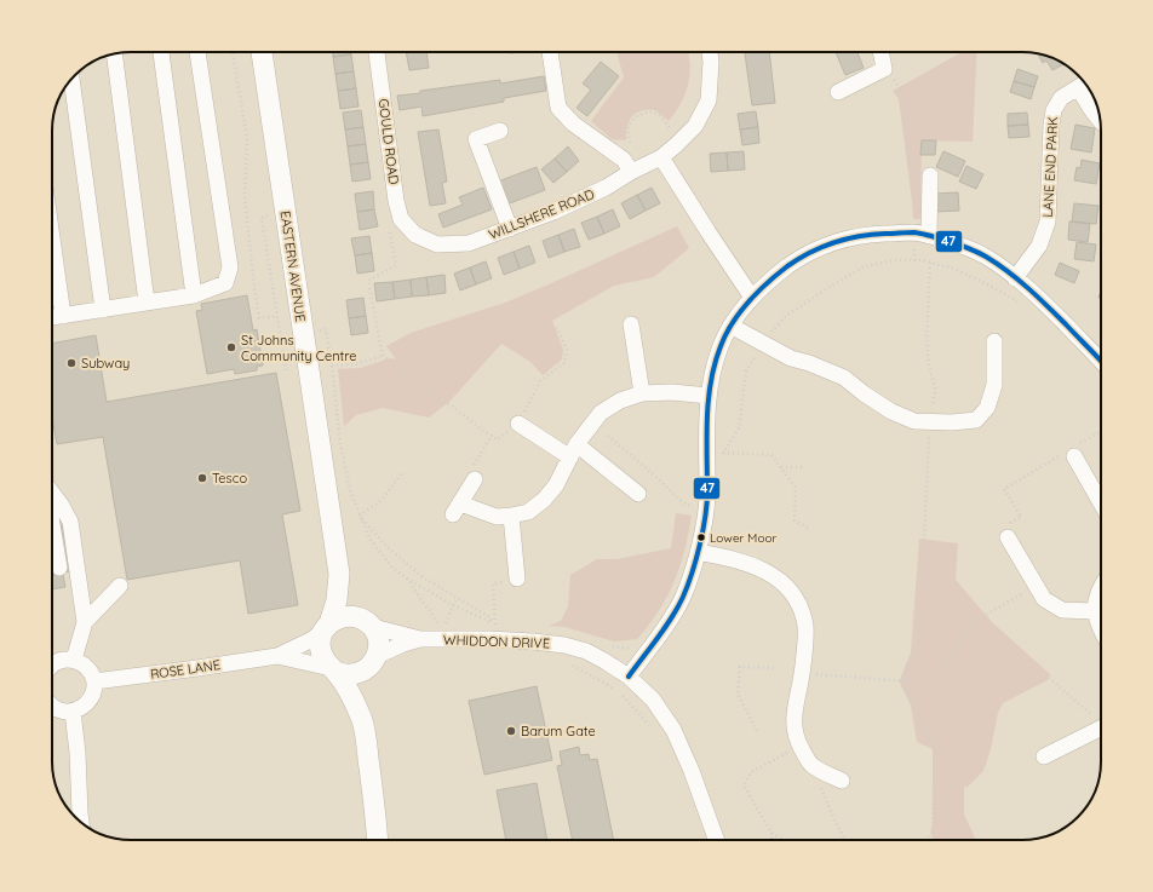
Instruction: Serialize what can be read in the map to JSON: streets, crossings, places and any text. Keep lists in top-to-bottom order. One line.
{"streets":{"main road":["EASTERN AVENUE"],"street":["GOULD ROAD","LANE END PARK","WILLSHERE ROAD","WHIDDON DRIVE","ROSE LANE"]},"crossings":[["GOULD ROAD","WILLSHERE ROAD"],["EASTERN AVENUE","WHIDDON DRIVE"],["EASTERN AVENUE","ROSE LANE"],["WHIDDON DRIVE","ROSE LANE"]],"places":["St Johns Community Centre","Subway","Tesco","Lower Moor","Barum Gate"],"lines":["transit line 47"]}
